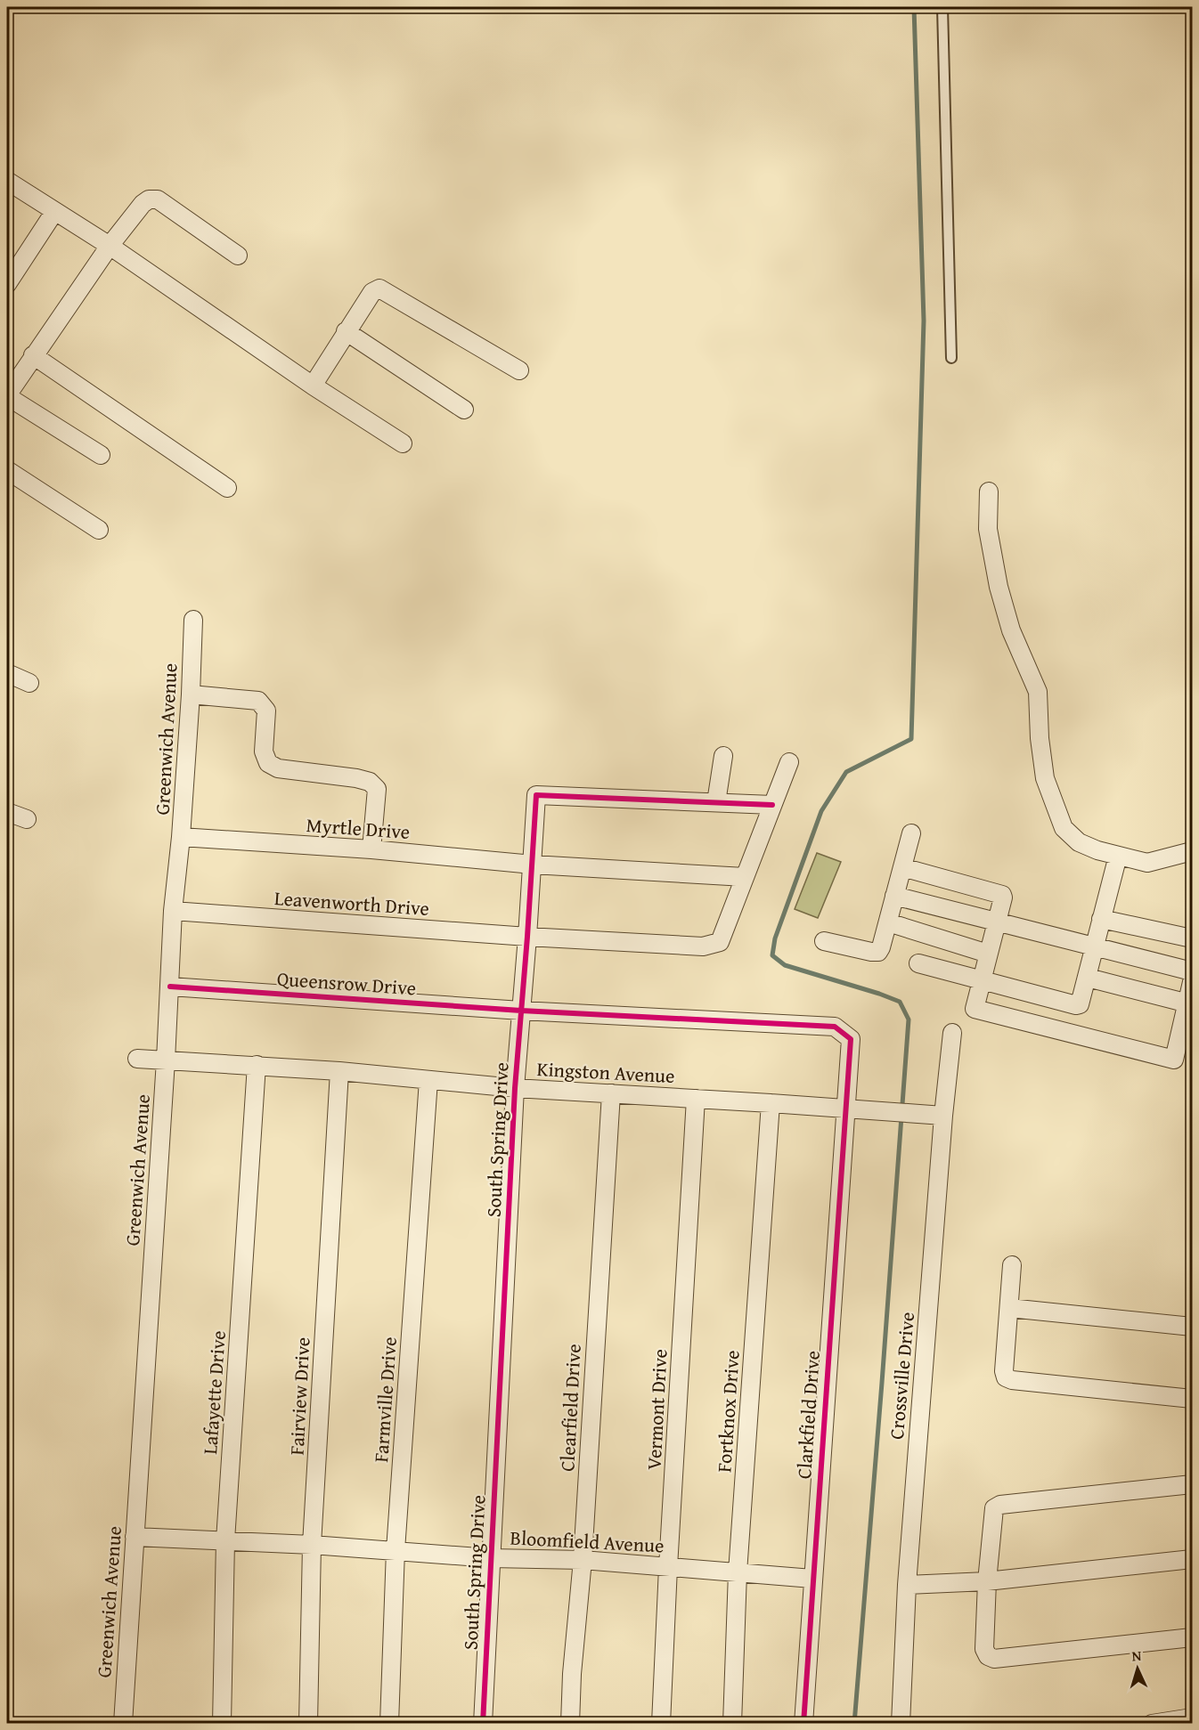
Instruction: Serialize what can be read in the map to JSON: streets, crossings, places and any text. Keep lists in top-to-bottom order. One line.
{"streets":{"street":["Greenwich Avenue","Myrtle Drive","Leavenworth Drive","Queensrow Drive","Kingston Avenue","South Spring Drive","Crossville Drive","Lafayette Drive","Fairview Drive","Farmville Drive","Clearfield Drive","Vermont Drive","Fortknox Drive","Clarkfield Drive","Bloomfield Avenue"]},"crossings":[["Greenwich Avenue","Myrtle Drive"],["Greenwich Avenue","Leavenworth Drive"],["Greenwich Avenue","Queensrow Drive"],["Greenwich Avenue","Kingston Avenue"],["Greenwich Avenue","Bloomfield Avenue"],["Myrtle Drive","Leavenworth Drive"],["Myrtle Drive","South Spring Drive"],["Leavenworth Drive","South Spring Drive"],["Queensrow Drive","Kingston Avenue"],["Queensrow Drive","South Spring Drive"],["Queensrow Drive","Clarkfield Drive"],["Kingston Avenue","South Spring Drive"],["Kingston Avenue","Crossville Drive"],["Kingston Avenue","Lafayette Drive"],["Kingston Avenue","Fairview Drive"],["Kingston Avenue","Farmville Drive"],["Kingston Avenue","Clearfield Drive"],["Kingston Avenue","Vermont Drive"],["Kingston Avenue","Fortknox Drive"],["Kingston Avenue","Clarkfield Drive"],["South Spring Drive","Bloomfield Avenue"],["Lafayette Drive","Bloomfield Avenue"],["Fairview Drive","Bloomfield Avenue"],["Farmville Drive","Bloomfield Avenue"],["Clearfield Drive","Bloomfield Avenue"],["Vermont Drive","Bloomfield Avenue"],["Fortknox Drive","Bloomfield Avenue"],["Clarkfield Drive","Bloomfield Avenue"]],"north":"top"}
